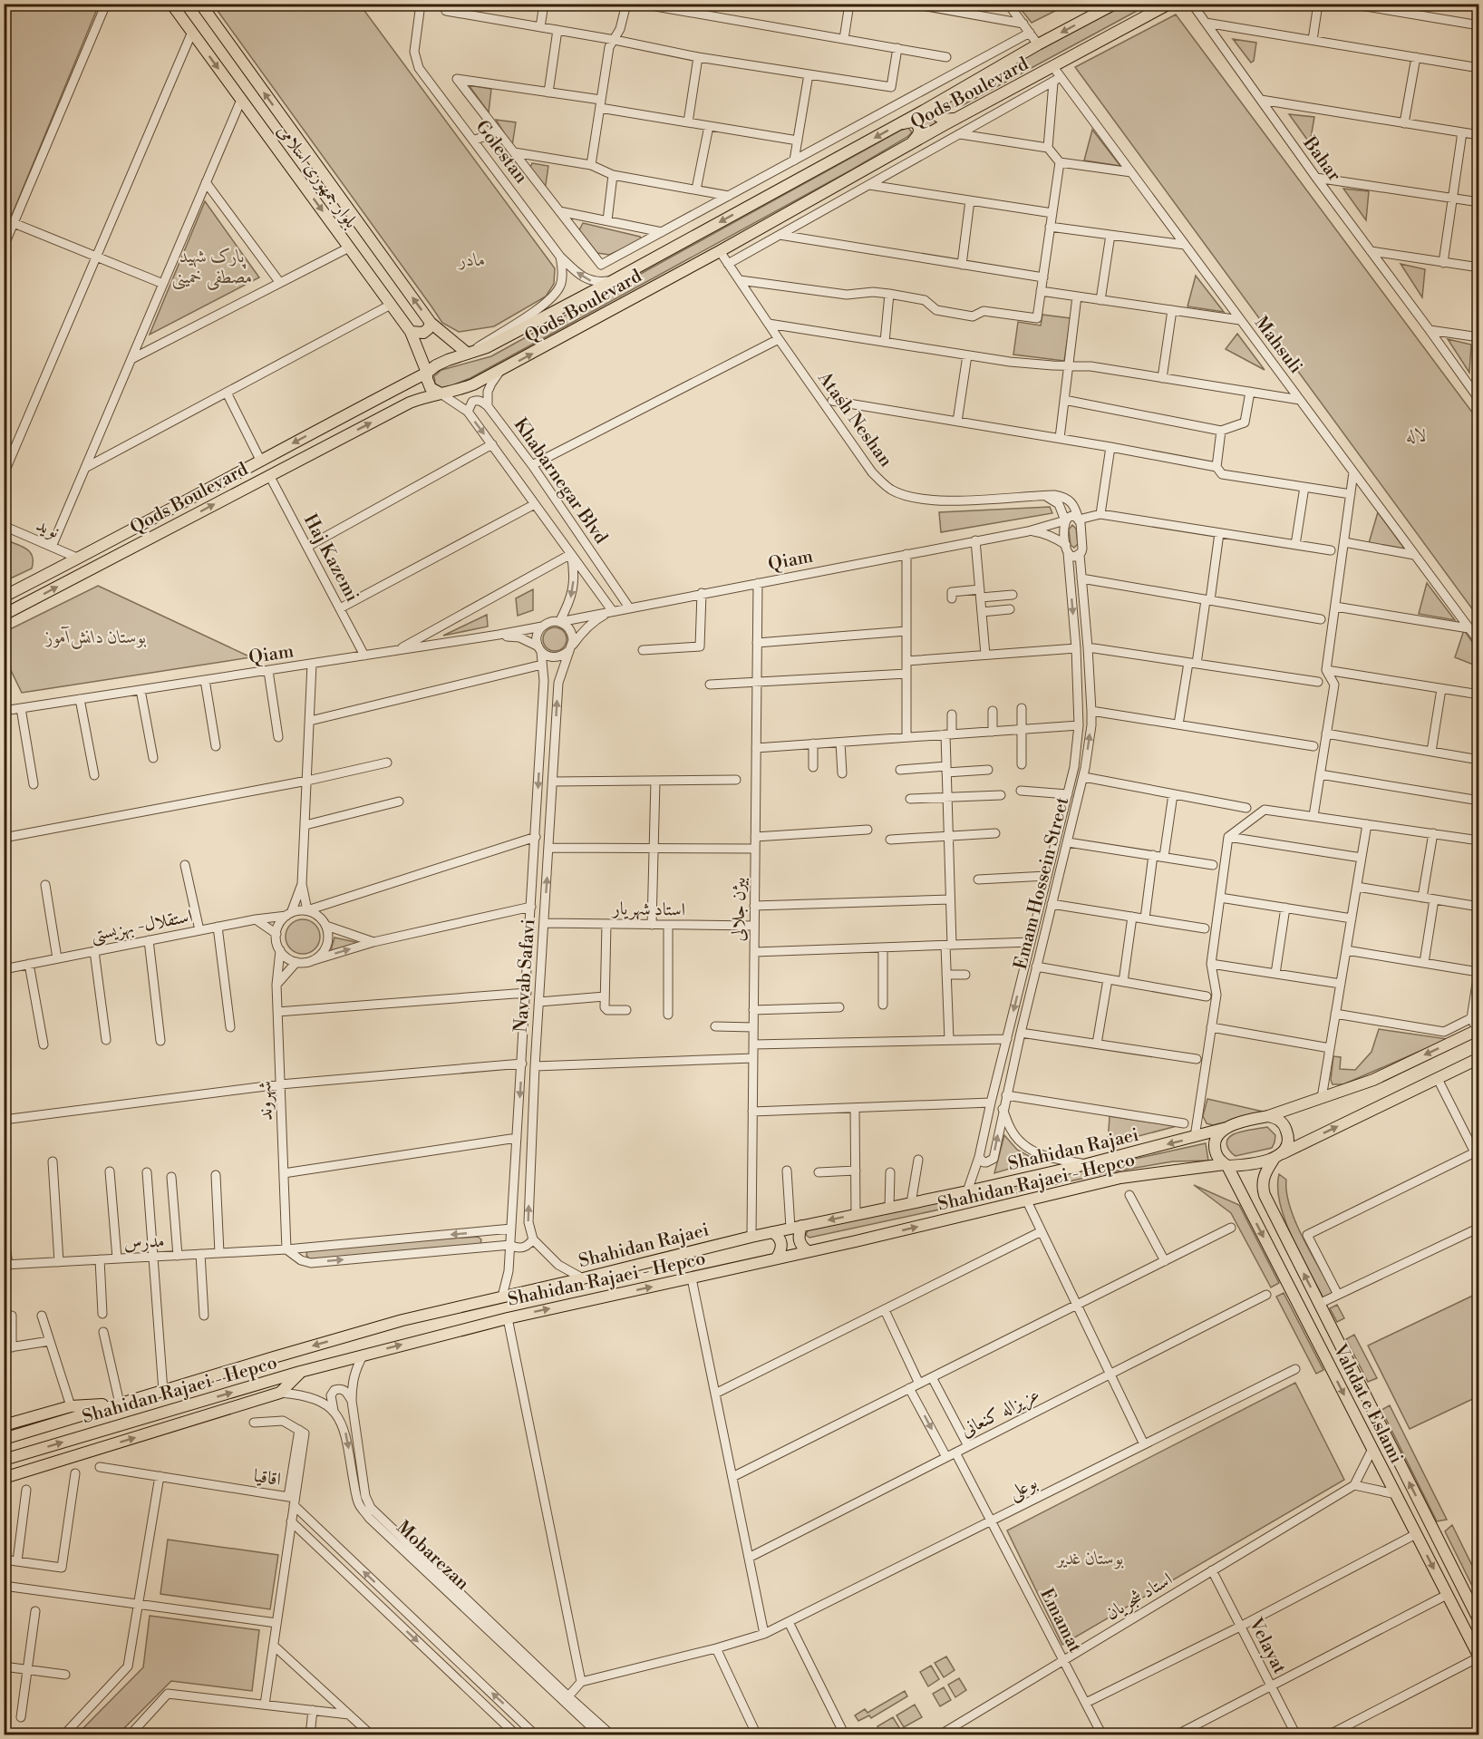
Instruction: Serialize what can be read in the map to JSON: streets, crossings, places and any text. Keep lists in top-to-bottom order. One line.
{"streets":{"main road":["Qods Boulevard","بلوار جمهوری اسلامی","Shahidan Rajaei","Shahidan Rajaei - Hepco","Vahdat e Eslami"],"street":["Golestan","Bahar","Mahsuli","Atash Neshan","Khabarnegar Blvd","نوید","Haj Kazemi","Qiam","Emam Hossein Street","استاد شهریار","بیژن جلالی","استقلال- بهزیستی","Navvab Safavi","شهروند","مدرس","عزیزاله کنعانی","اقاقیا","بوعلی","Mobarezan","استاد شجریان","Emamat","Velayat"]},"crossings":[["Qods Boulevard","Golestan"],["Qods Boulevard","بلوار جمهوری اسلامی"],["Qods Boulevard","Mahsuli"],["Qods Boulevard","Atash Neshan"],["Qods Boulevard","Khabarnegar Blvd"],["Qods Boulevard","نوید"],["Qods Boulevard","Haj Kazemi"],["بلوار جمهوری اسلامی","Khabarnegar Blvd"],["Atash Neshan","Qiam"],["Atash Neshan","Emam Hossein Street"],["Khabarnegar Blvd","Qiam"],["Haj Kazemi","Qiam"],["Qiam","Emam Hossein Street"],["Qiam","بیژن جلالی"],["Qiam","Navvab Safavi"],["Emam Hossein Street","Shahidan Rajaei"],["استاد شهریار","بیژن جلالی"],["استاد شهریار","Navvab Safavi"],["بیژن جلالی","Shahidan Rajaei"],["استقلال- بهزیستی","شهروند"],["Navvab Safavi","Shahidan Rajaei"],["Navvab Safavi","مدرس"],["شهروند","مدرس"],["Shahidan Rajaei","Vahdat e Eslami"],["Shahidan Rajaei - Hepco","Vahdat e Eslami"],["Shahidan Rajaei - Hepco","Mobarezan"],["عزیزاله کنعانی","Emamat"],["بوعلی","Emamat"],["استاد شجریان","Emamat"],["استاد شجریان","Velayat"]],"one_way":["Shahidan Rajaei"],"parks":["پارک شهید مصطفی خمینی","مادر","لاله","بوستان دانش‌آموز","بوستان غدیر"]}
